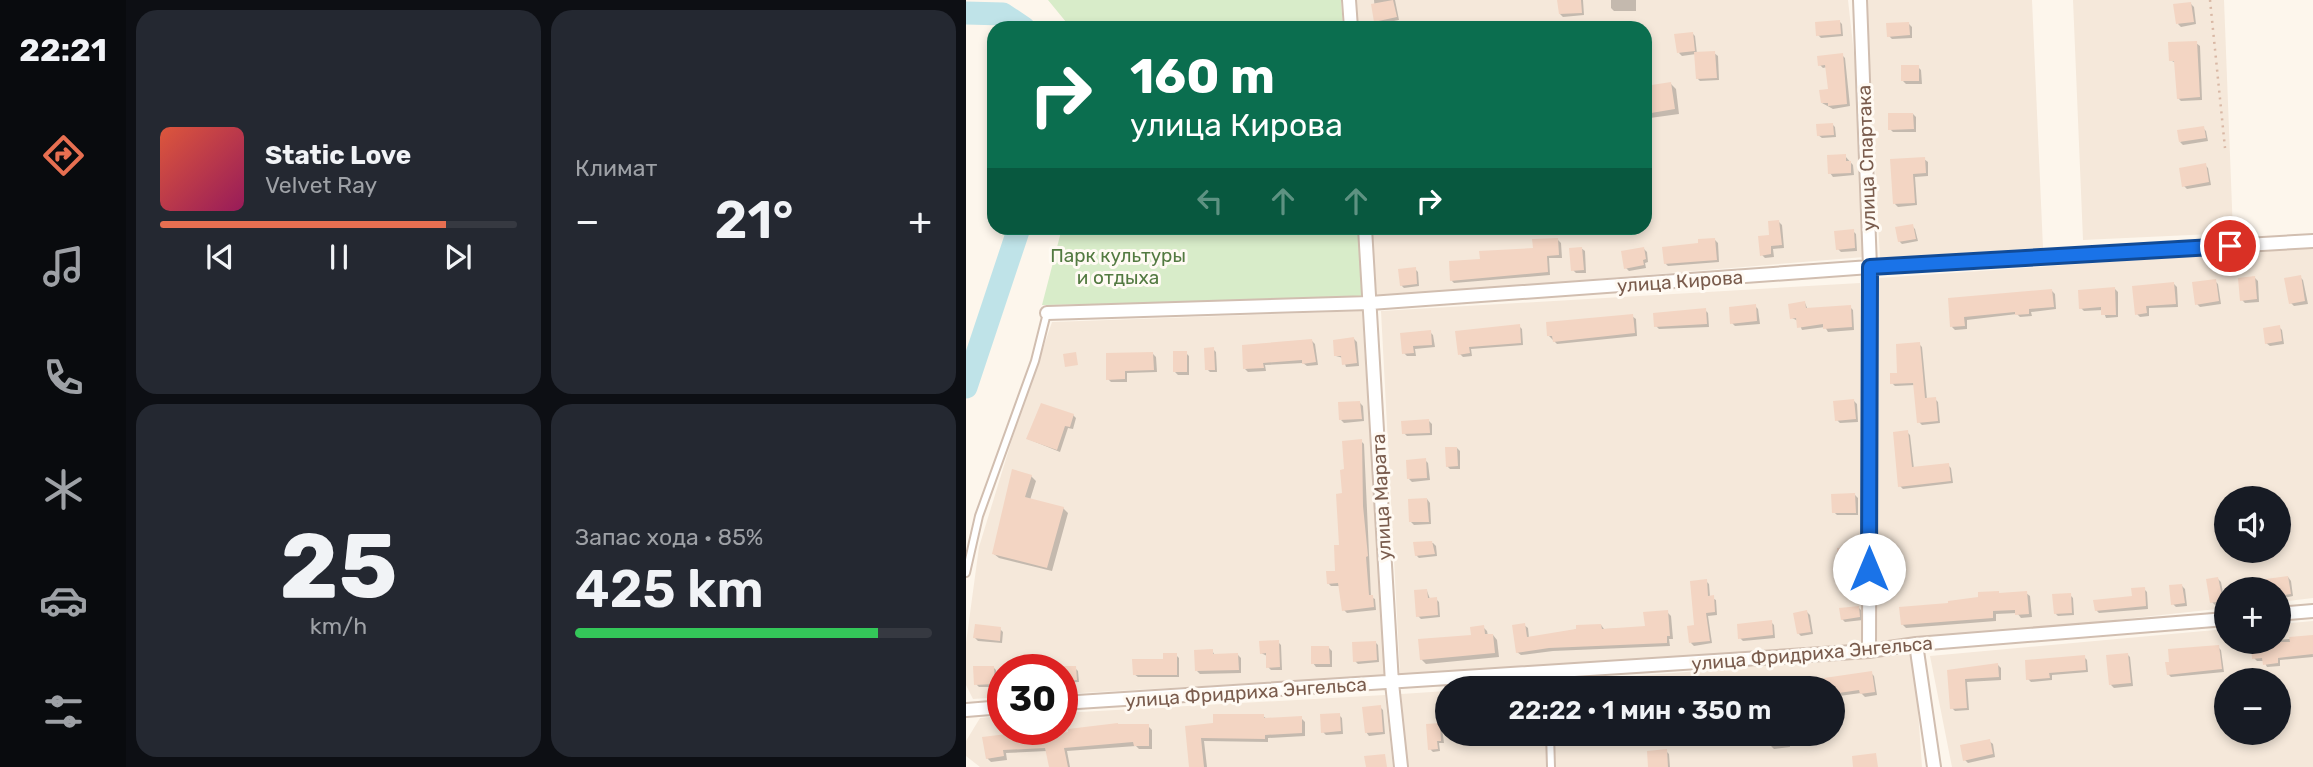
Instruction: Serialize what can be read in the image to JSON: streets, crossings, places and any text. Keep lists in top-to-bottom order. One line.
{"streets":{"street":["улица Спартака","улица Кирова","улица Марата","улица Фридриха Энгельса"]},"crossings":[["улица Спартака","улица Кирова"],["улица Спартака","улица Фридриха Энгельса"],["улица Кирова","улица Марата"],["улица Марата","улица Фридриха Энгельса"]],"parks":["Парк культуры и отдыха"],"page":{"tabs":"22:21","tile":["Климат",["25","km/h"],["Запас хода · 85%","425 km"]],"turn":["160 m","улица Кирова"],"song":["Static Love","Velvet Ray"],"heat":["−","21°","+"],"map_buttons":["+","−"],"limit":"30","trip":"22:22 · 1 мин · 350 m"}}
